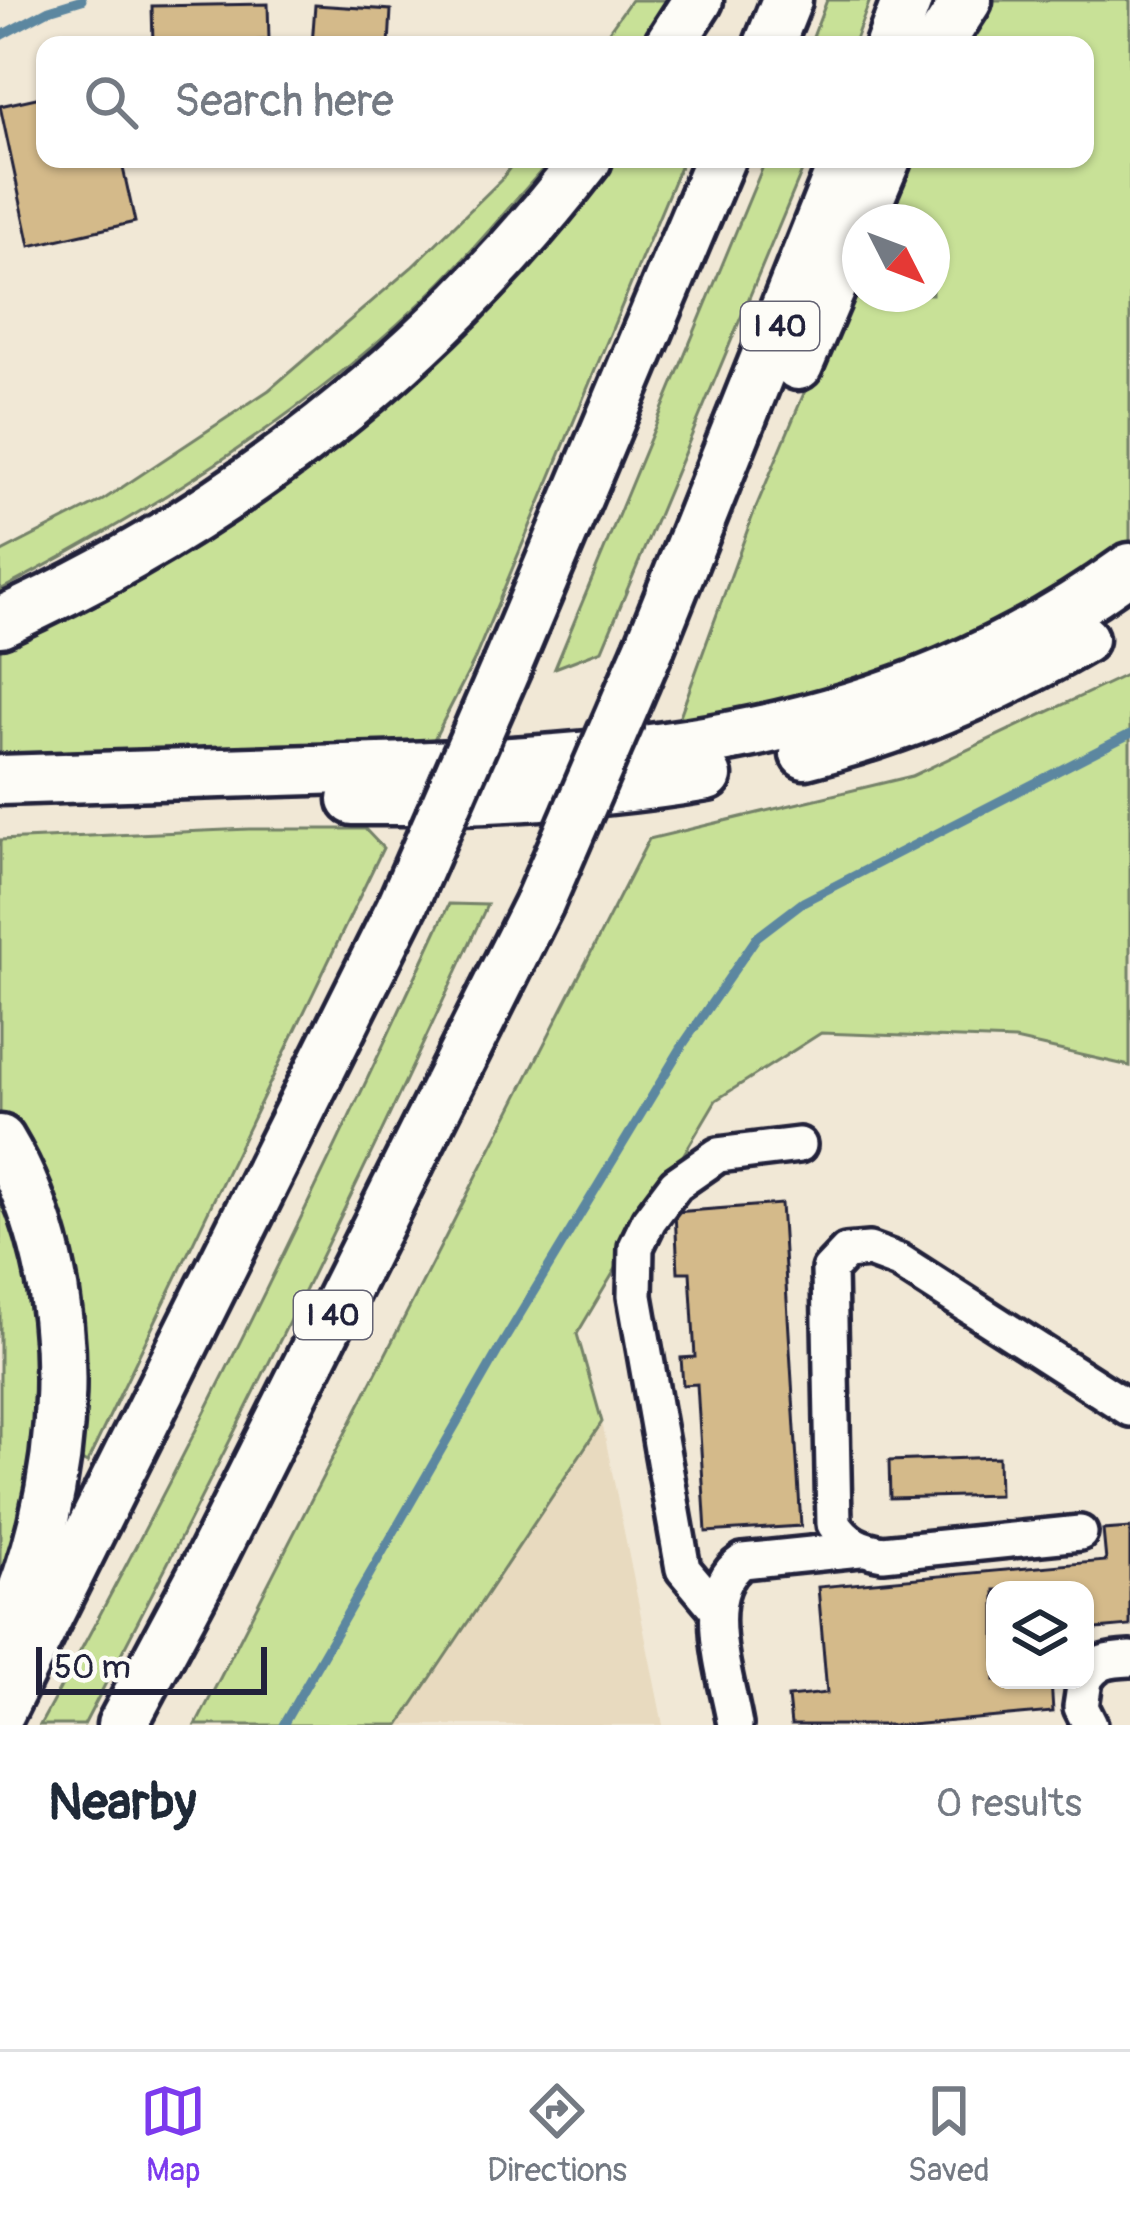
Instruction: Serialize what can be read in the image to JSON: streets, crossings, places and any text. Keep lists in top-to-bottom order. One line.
{"streets":{"highway":["I 40"]},"scale_bar":"50 m","north":"bottom right","page":{"search":"Search here","scale":"50 m","heading":["Nearby","0 results"],"nav":["Map","Directions","Saved"]}}
